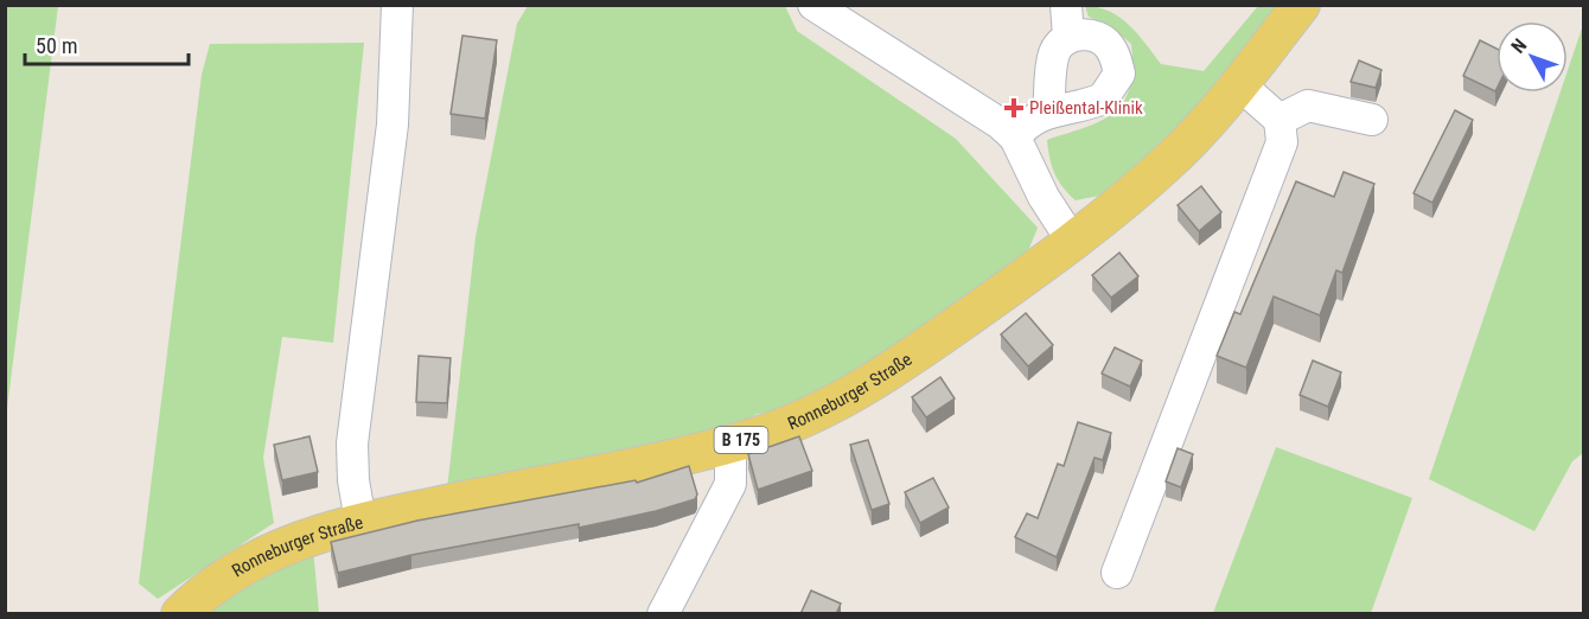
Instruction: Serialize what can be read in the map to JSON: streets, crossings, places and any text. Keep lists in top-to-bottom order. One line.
{"streets":{"main road":["Ronneburger Straße","B 175"]},"places":{"health":["Pleißental-Klinik"]},"scale_bar":"50 m","north":"top left"}
